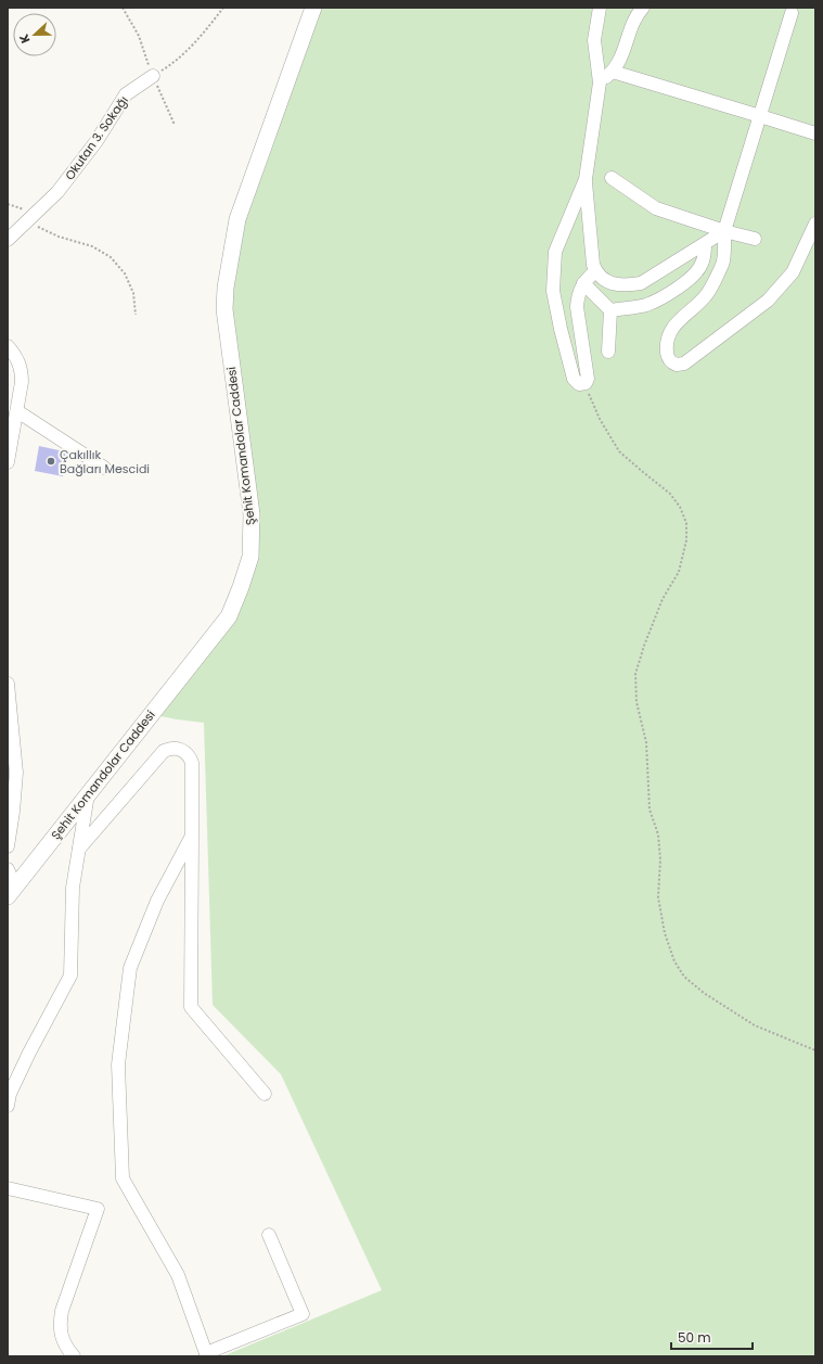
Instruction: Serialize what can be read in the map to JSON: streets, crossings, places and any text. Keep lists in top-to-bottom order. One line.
{"streets":{"main road":["Şehit Komandolar Caddesi"],"street":["Okutan 3. Sokağı"]},"places":["Çakıllık Bağları Mescidi"],"scale_bar":"50 m","north":"left"}
